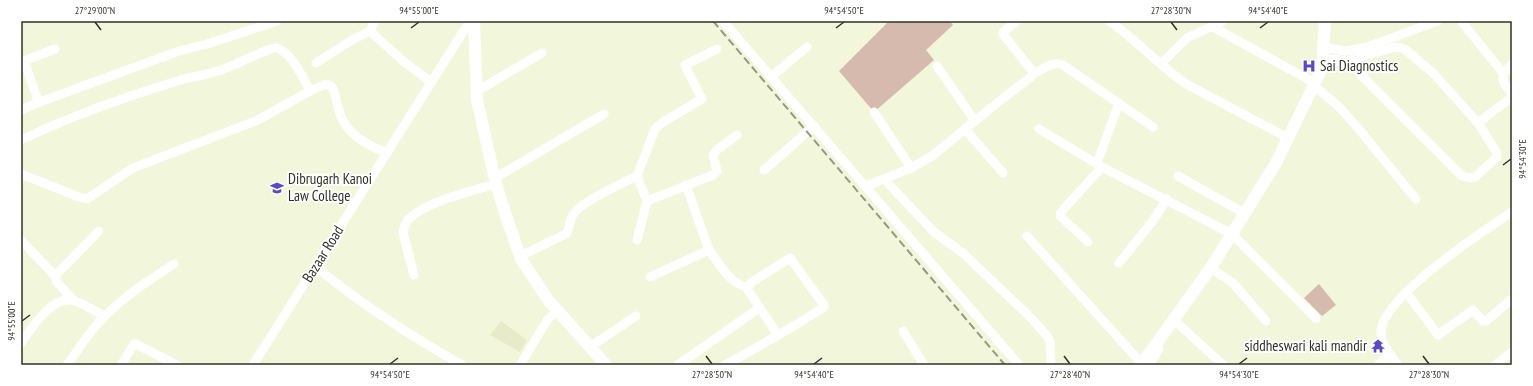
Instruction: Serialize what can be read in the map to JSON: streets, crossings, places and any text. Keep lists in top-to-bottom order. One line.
{"streets":{"street":["Bazaar Road"]},"places":{"hospital":["Sai Diagnostics"],"school or university":["Dibrugarh Kanoi Law College"],"temple":["siddheswari kali mandir"]},"coordinates":["27°29'00\"N","94°55'00\"E","94°54'50\"E","27°28'30\"N","94°54'40\"E","94°54'30\"E","27°28'50\"N","27°28'40\"N"]}
